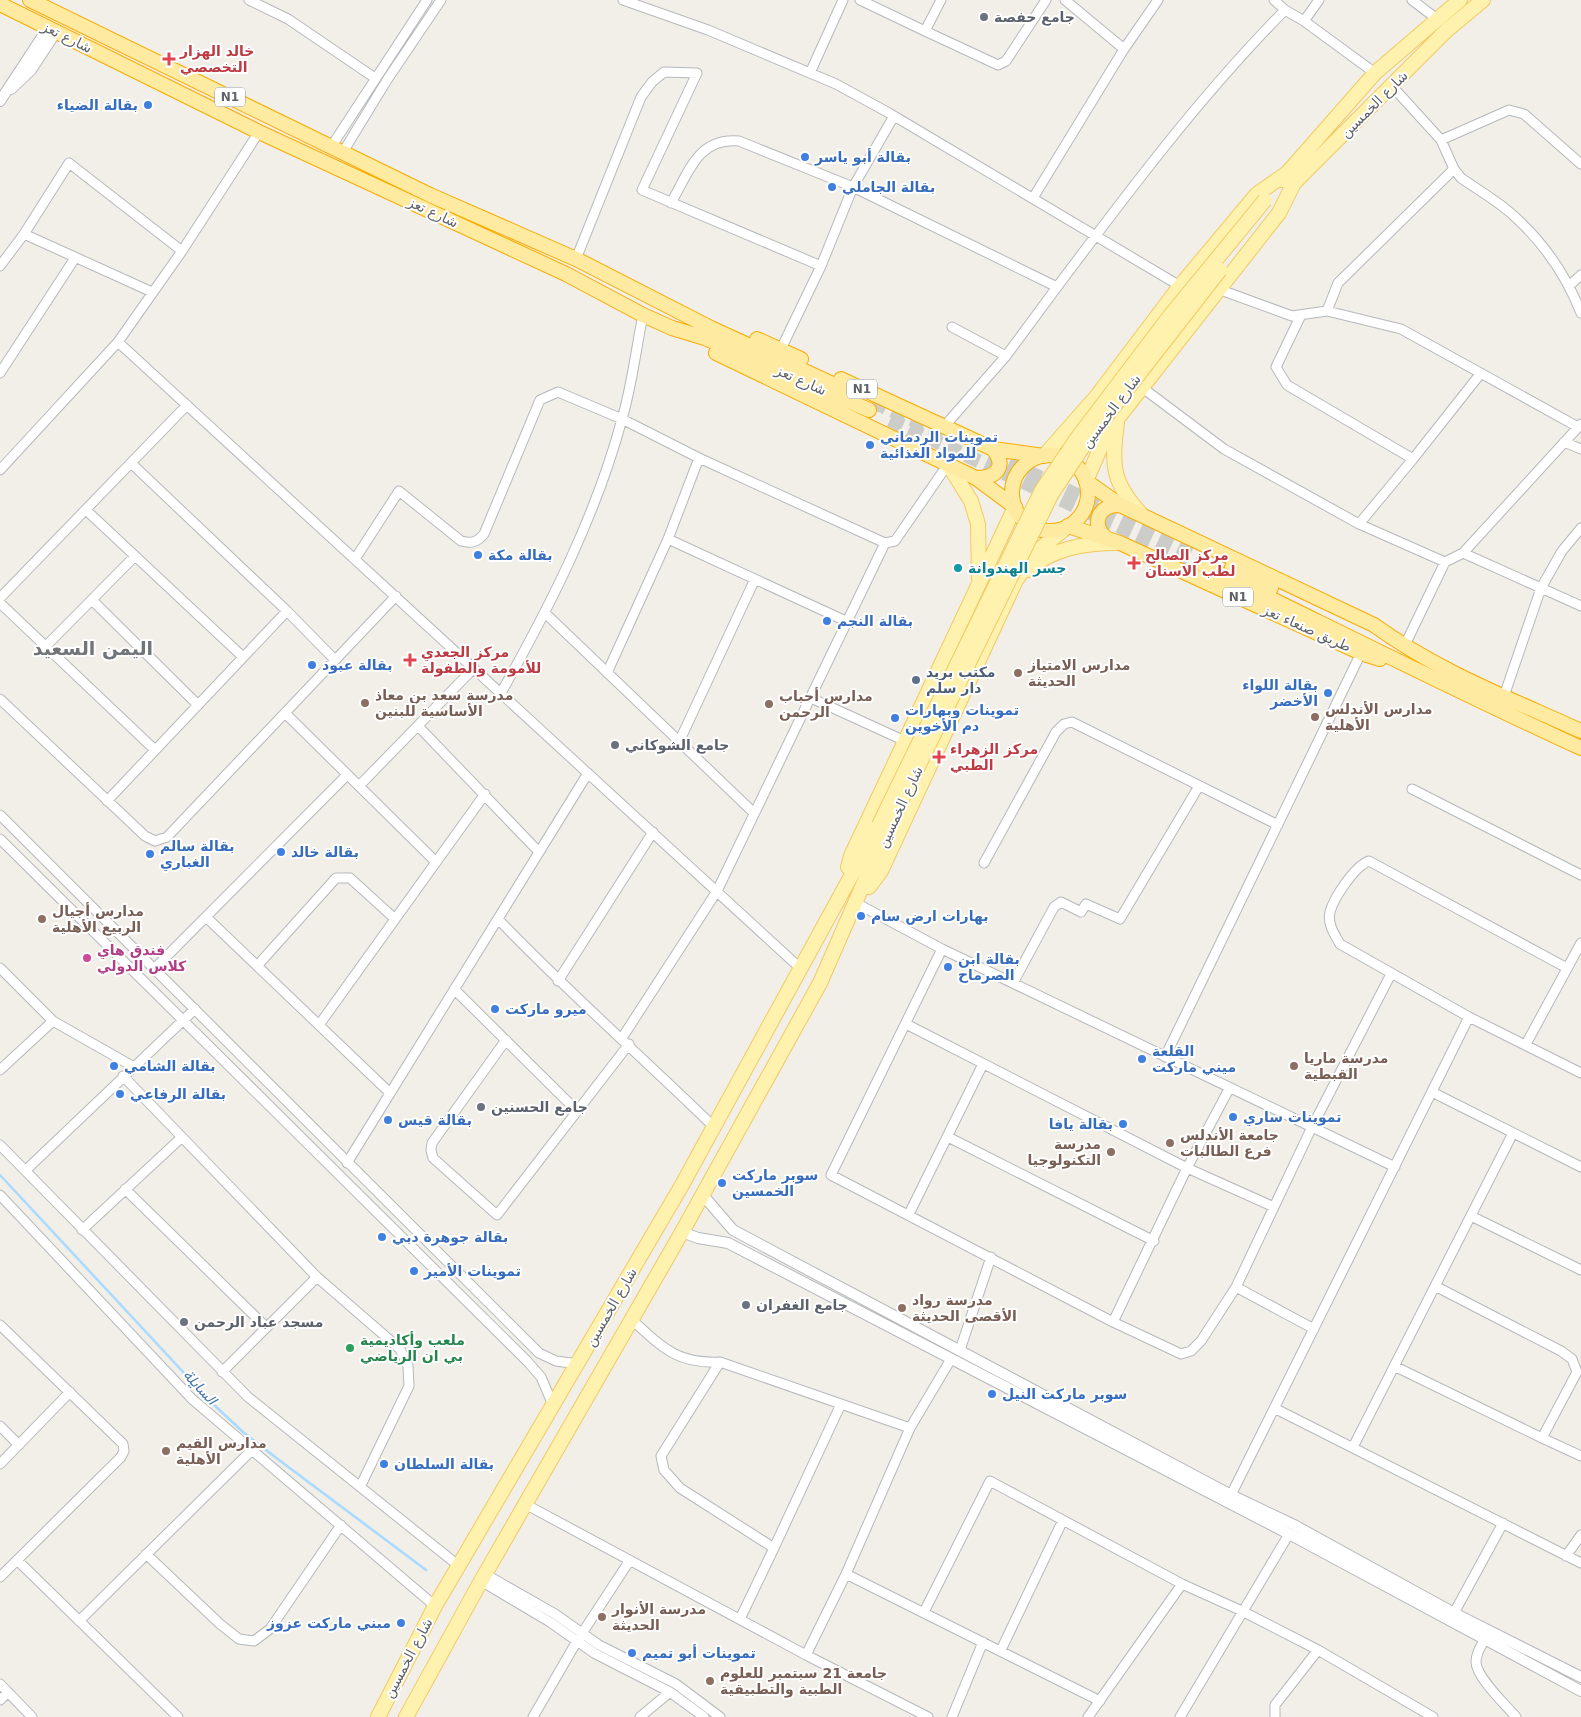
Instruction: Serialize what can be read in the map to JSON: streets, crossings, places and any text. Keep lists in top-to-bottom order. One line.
{"streets":{"highway":["شارع تعز","N1","طريق صنعاء تعز"],"main road":["شارع الخمسين"]},"crossings":[["شارع تعز","N1"],["N1","شارع الخمسين"],["N1","طريق صنعاء تعز"],["شارع الخمسين","طريق صنعاء تعز"]],"districts":["اليمن السعيد"],"water":["السايلة"],"places":{"other":["جامع حفصة","بقالة الضياء","بقالة أبو ياسر","بقالة الجاملي","تموينات الردماني للمواد الغذائية","بقالة مكة","جسر الهندوانة","بقالة النجم","بقالة عبود","مدارس الامتياز الحديثة","مكتب بريد دار سلم","بقالة اللواء الأخضر","مدرسة سعد بن معاذ الأساسية للبنين","مدارس أحباب الرحمن","مدارس الأندلس الأهلية","تموينات وبهارات دم الأخوين","جامع الشوكاني","بقالة خالد","بقالة سالم الغباري","بهارات ارض سام","مدارس أجيال الربيع الأهلية","فندق هاي كلاس الدولي","بقالة ابن الصرماح","ميرو ماركت","القلعة ميني ماركت","بقالة الشامي","مدرسة ماريا القبطية","بقالة الرفاعي","جامع الحسنين","تموينات ساري","بقالة قيس","بقالة يافا","جامعة الأندلس فرع الطالبات","مدرسة التكنولوجيا","سوبر ماركت الخمسين","بقالة جوهرة دبي","تموينات الأمير","جامع الغفران","مدرسة رواد الأقصى الحديثة","مسجد عباد الرحمن","ملعب وأكاديمية بي ان الرياضي","سوبر ماركت النيل","مدارس القيم الأهلية","بقالة السلطان","مدرسة الأنوار الحديثة","مبني ماركت عزوز","تموينات أبو تميم","جامعة 21 سبتمبر للعلوم الطبية والتطبيقية"],"health":["خالد الهزار التخصصي","مركز الصالح لطب الاسنان","مركز الجعدي للأمومة والطفولة","مركز الزهراء الطبي"]}}
